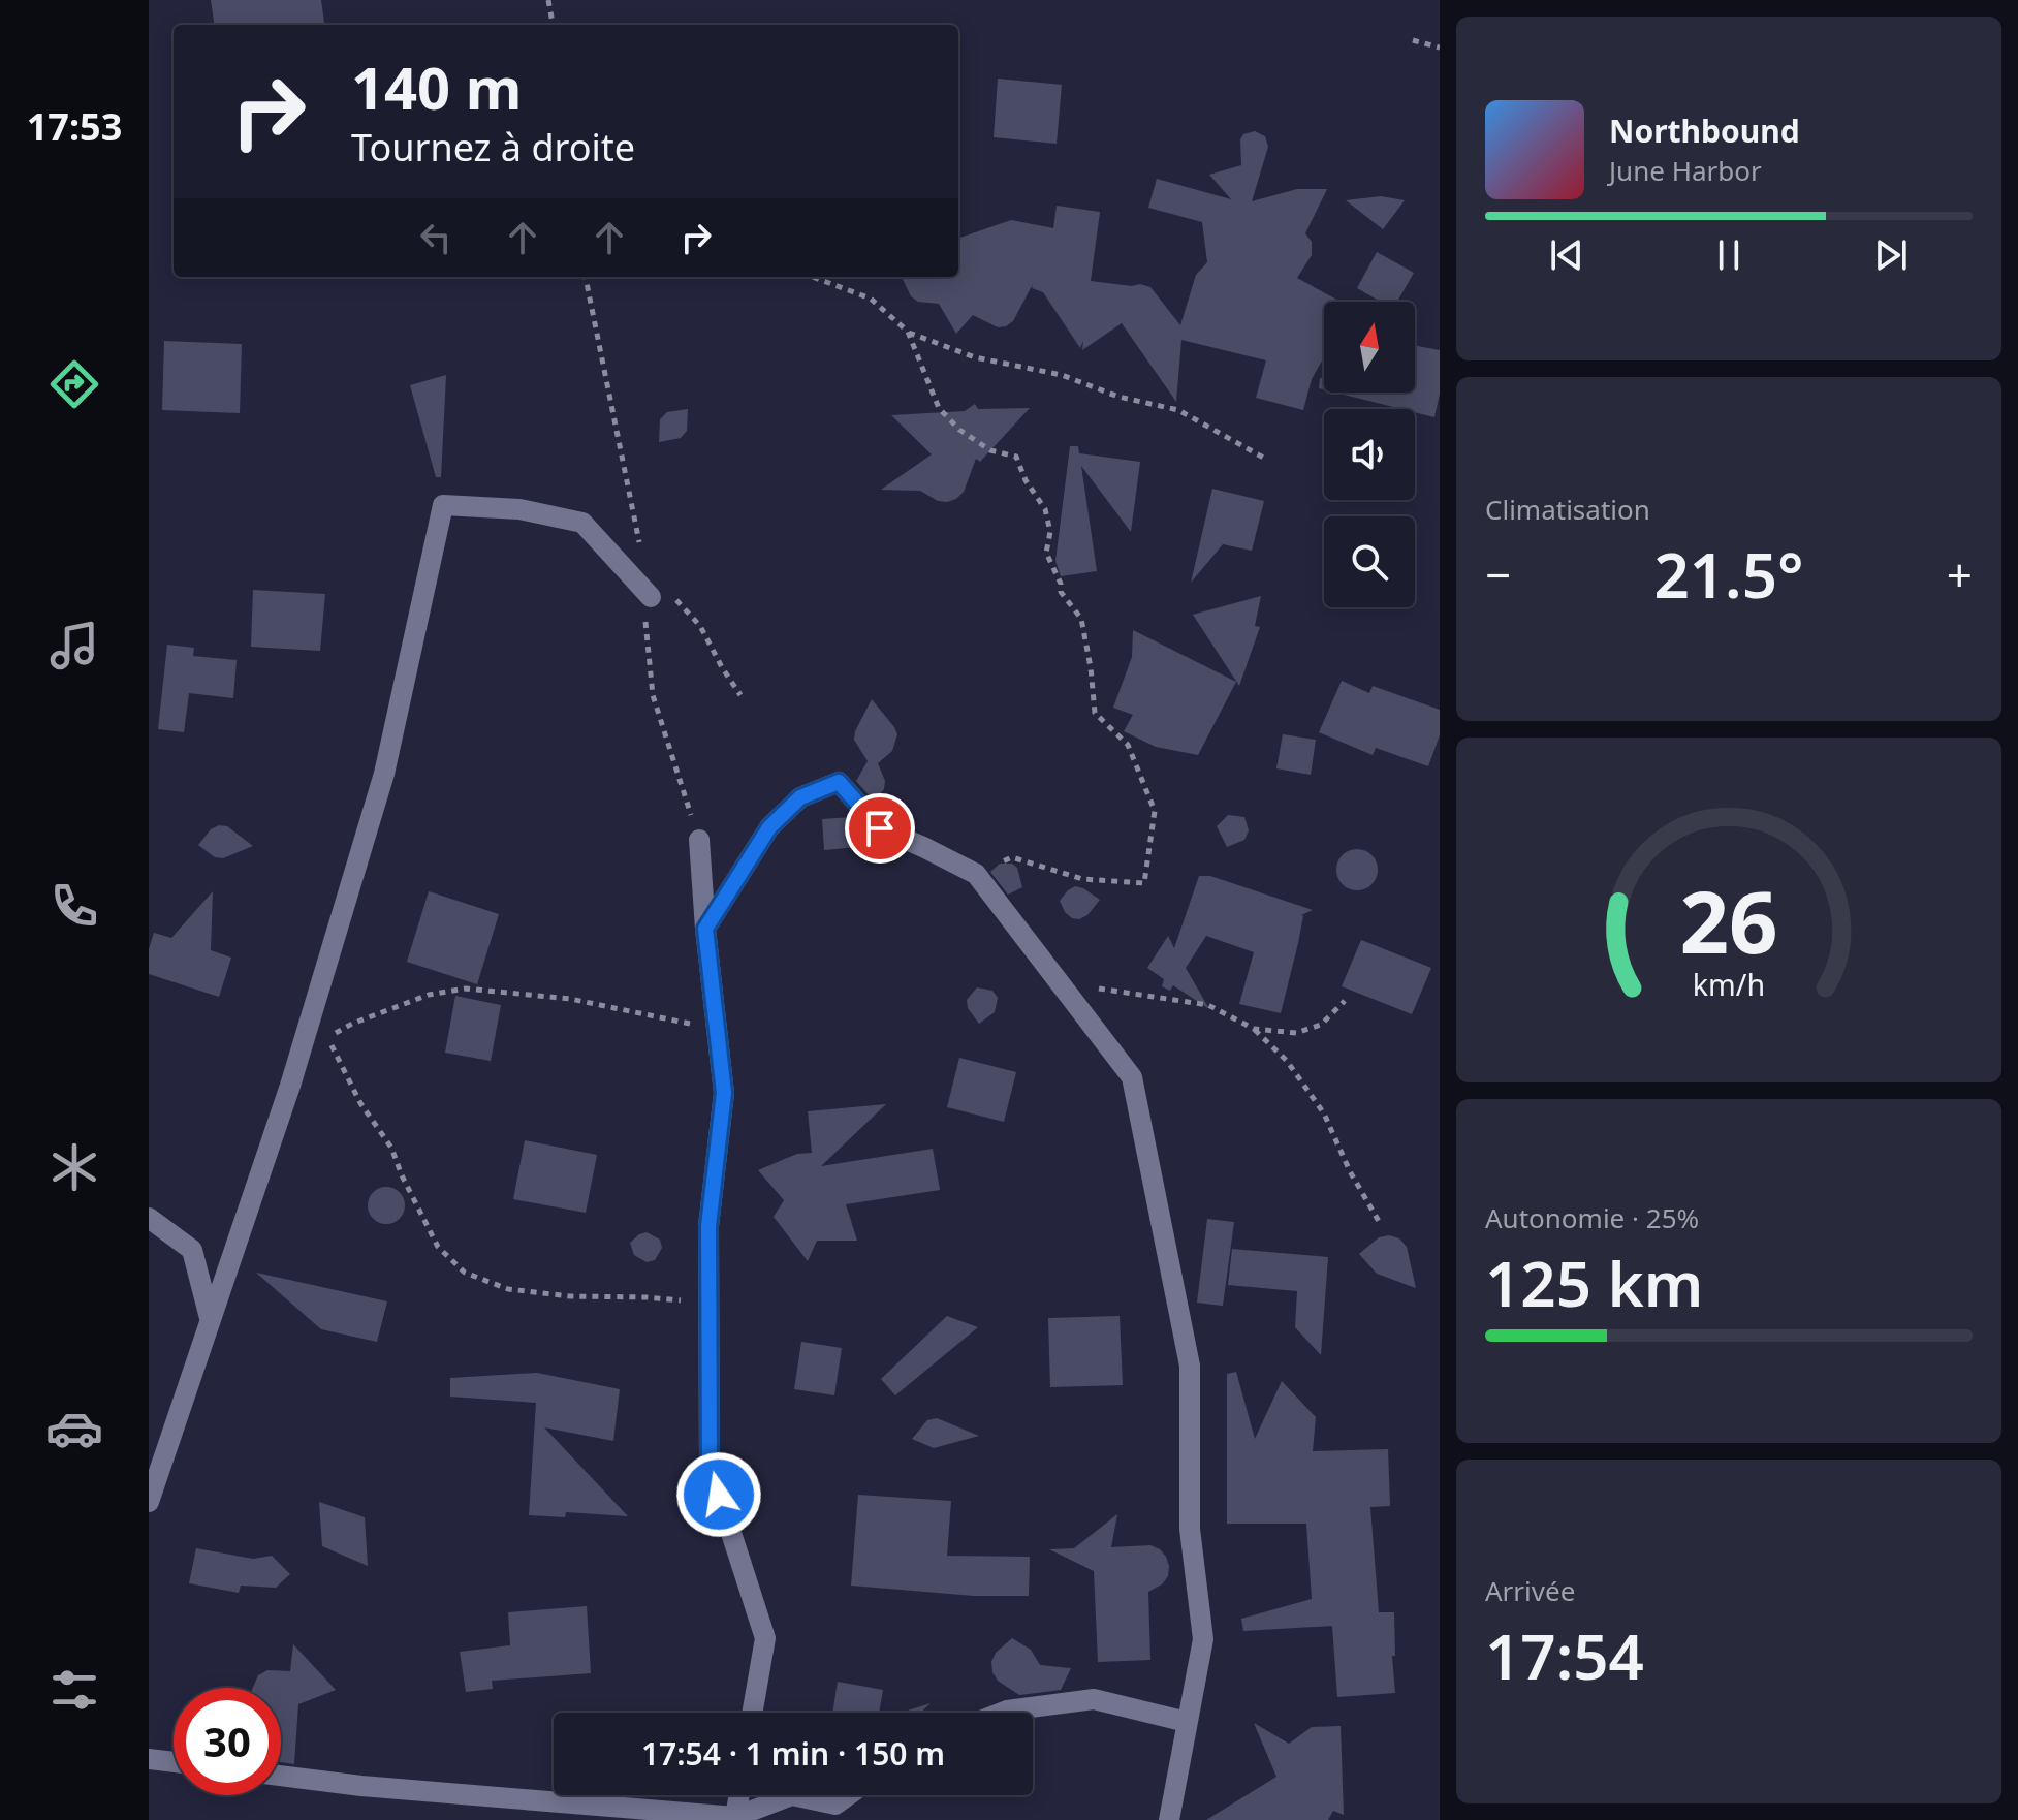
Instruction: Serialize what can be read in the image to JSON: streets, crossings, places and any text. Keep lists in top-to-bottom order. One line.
{"north":"top","page":{"tabs":"17:53","turn":["140 m","Tournez à droite"],"song":["Northbound","June Harbor"],"tile":["Climatisation",["Autonomie · 25%","125 km"],["Arrivée","17:54"]],"heat":["−","21.5°","+"],"limit":"30","trip":"17:54 · 1 min · 150 m","gauge":["26","km/h"]}}
